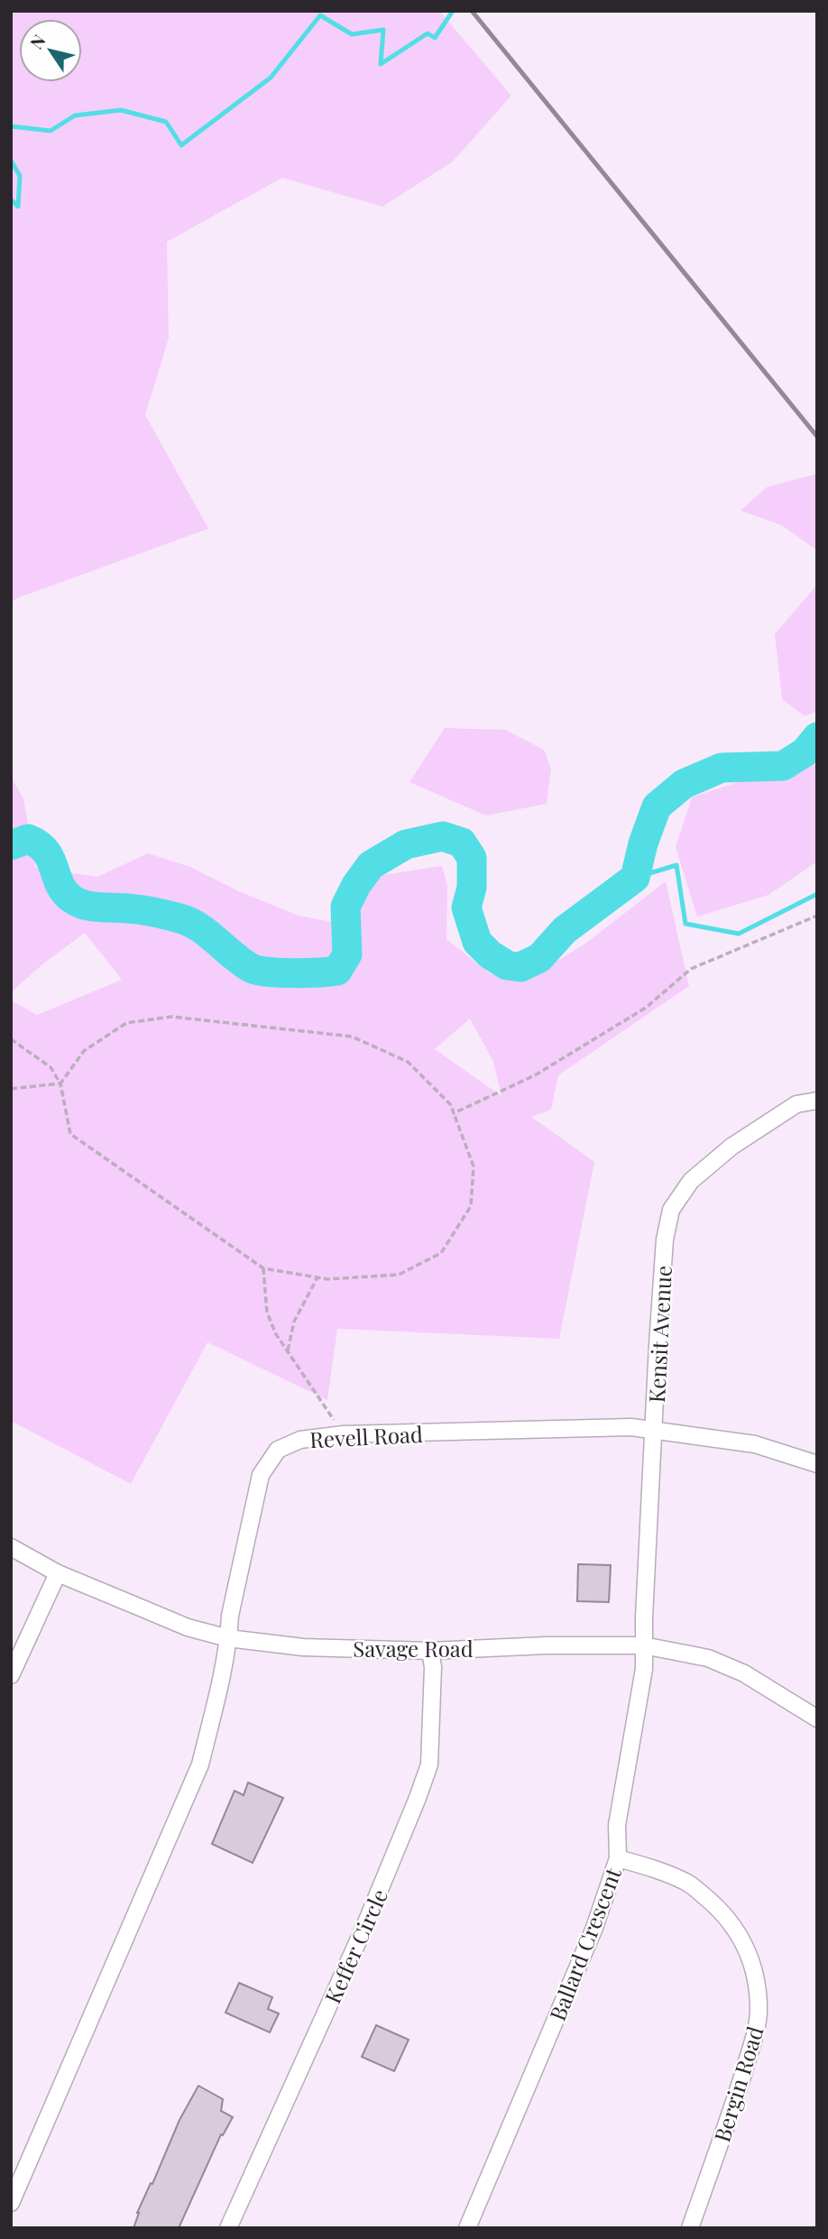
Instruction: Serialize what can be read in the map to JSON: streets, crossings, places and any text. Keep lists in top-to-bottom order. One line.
{"streets":{"street":["Kensit Avenue","Revell Road","Savage Road","Ballard Crescent","Keffer Circle","Bergin Road"]},"crossings":[["Kensit Avenue","Revell Road"],["Kensit Avenue","Savage Road"],["Kensit Avenue","Ballard Crescent"],["Revell Road","Savage Road"],["Savage Road","Ballard Crescent"],["Savage Road","Keffer Circle"],["Ballard Crescent","Bergin Road"]],"north":"top left"}
